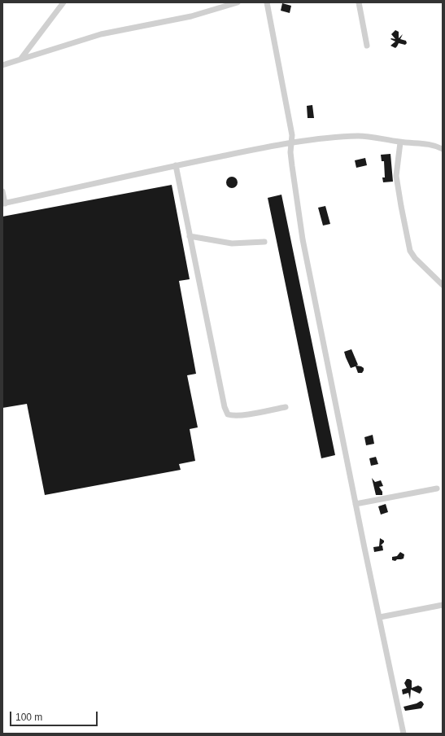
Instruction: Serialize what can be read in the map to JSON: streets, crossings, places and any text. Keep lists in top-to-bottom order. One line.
{"scale_bar":"100 m"}
